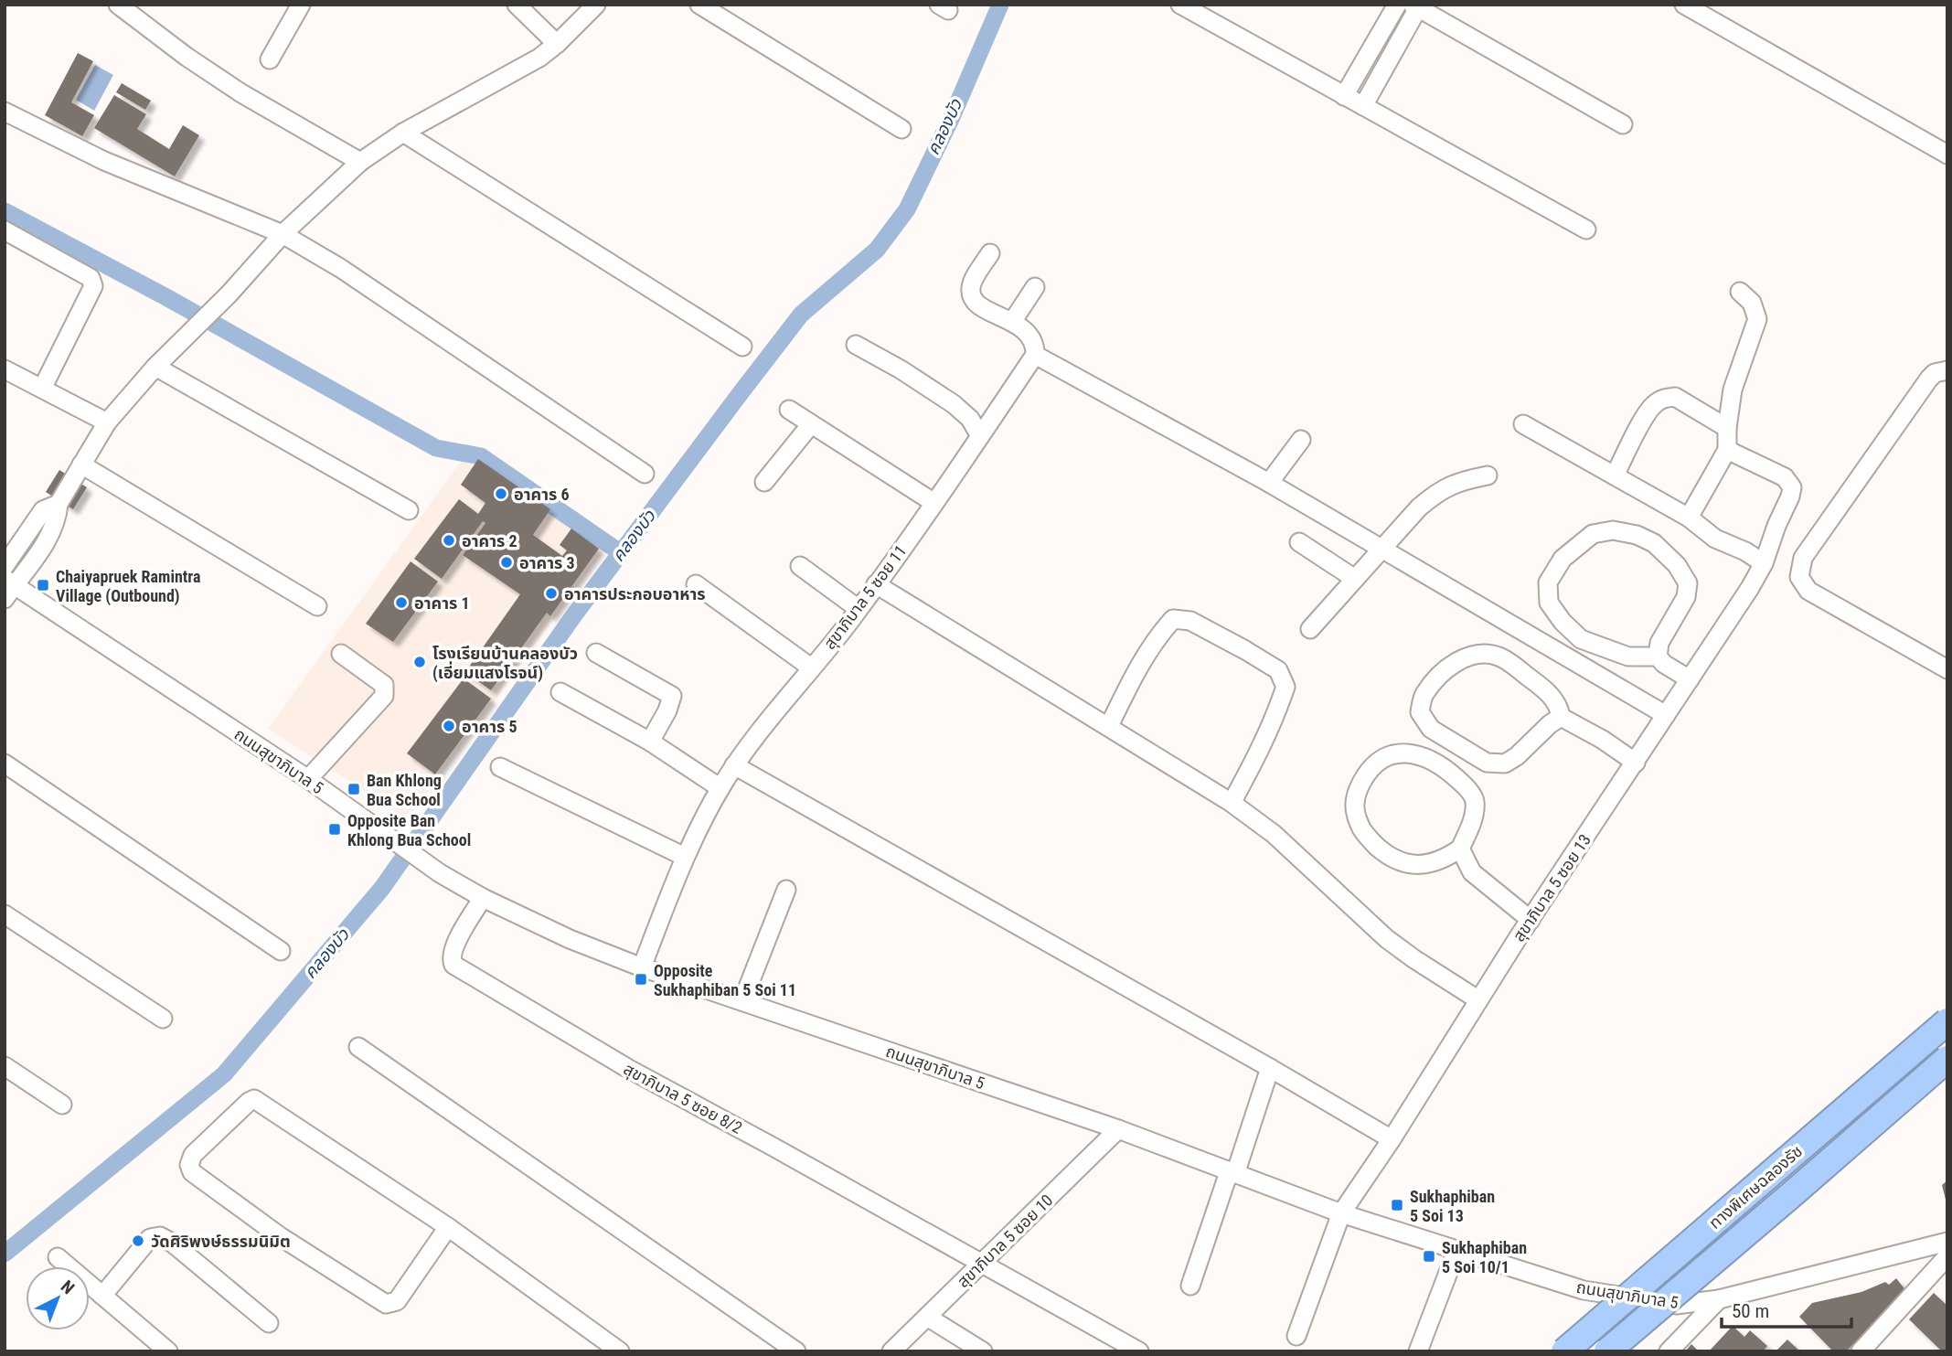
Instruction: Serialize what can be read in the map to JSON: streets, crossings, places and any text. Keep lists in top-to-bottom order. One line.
{"streets":{"highway":["ทางพิเศษฉลองรัช"],"street":["สุขาภิบาล 5 ซอย 11","ถนนสุขาภิบาล 5","สุขาภิบาล 5 ซอย 13","สุขาภิบาล 5 ซอย 8/2","สุขาภิบาล 5 ซอย 10"]},"crossings":[["สุขาภิบาล 5 ซอย 11","ถนนสุขาภิบาล 5"],["ถนนสุขาภิบาล 5","สุขาภิบาล 5 ซอย 13"],["ถนนสุขาภิบาล 5","สุขาภิบาล 5 ซอย 8/2"],["ถนนสุขาภิบาล 5","สุขาภิบาล 5 ซอย 10"],["สุขาภิบาล 5 ซอย 8/2","สุขาภิบาล 5 ซอย 10"]],"water":["คลองบัว"],"places":{"other":["อาคาร 6","อาคาร 2","อาคาร 3","อาคารประกอบอาหาร","อาคาร 1","โรงเรียนบ้านคลองบัว (เอี่ยมแสงโรจน์)","อาคาร 5","วัดศิริพงษ์ธรรมนิมิต"],"transit":["Chaiyapruek Ramintra Village (Outbound)","Ban Khlong Bua School","Opposite Ban Khlong Bua School","Opposite Sukhaphiban 5 Soi 11","Sukhaphiban 5 Soi 13","Sukhaphiban 5 Soi 10/1"]},"scale_bar":"50 m","north":"top right"}
